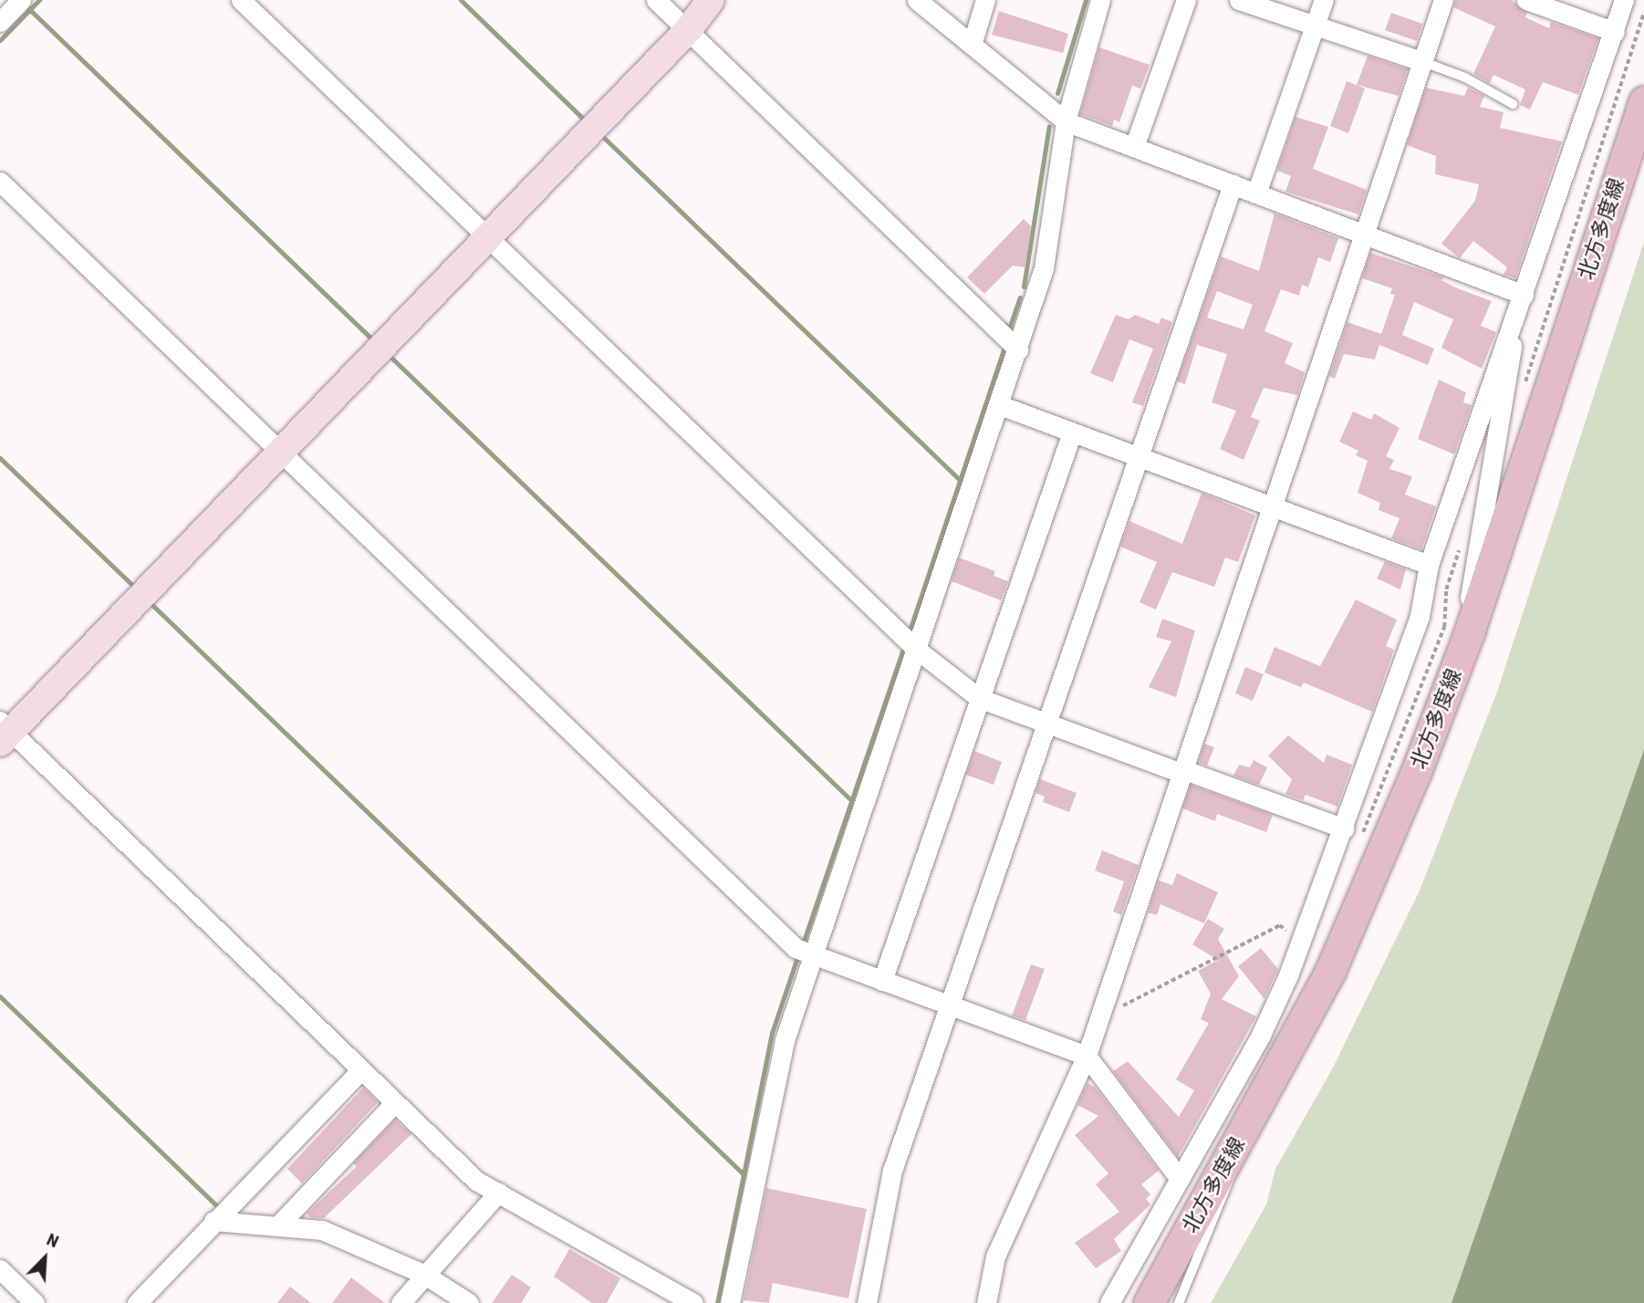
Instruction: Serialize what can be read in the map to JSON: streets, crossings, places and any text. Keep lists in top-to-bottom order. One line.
{"streets":{"main road":["北方多度線"]},"north":"top right"}
